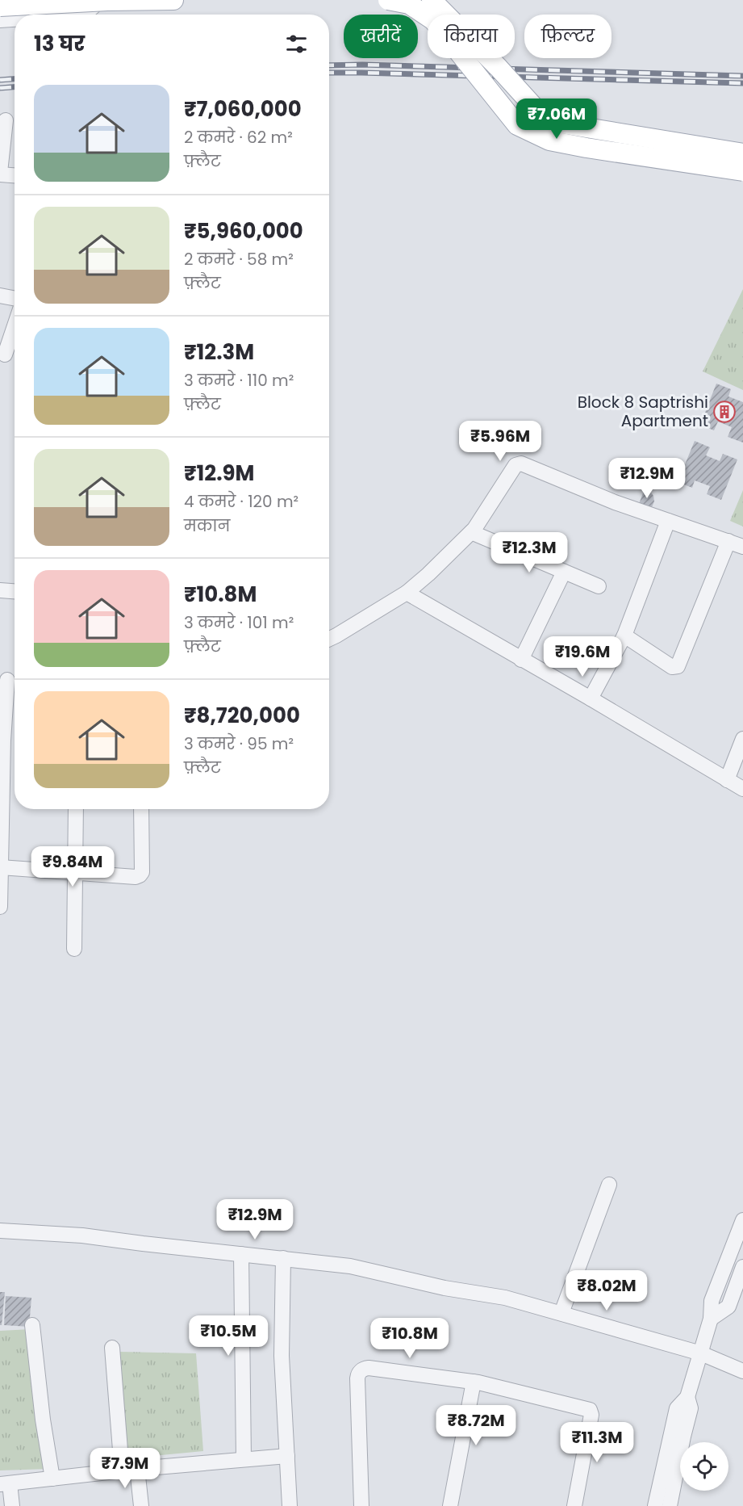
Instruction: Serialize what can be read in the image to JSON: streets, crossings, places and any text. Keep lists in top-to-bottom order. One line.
{"places":{"building":["Block 8 Saptrishi Apartment"]},"page":{"chip":["खरीदें","किराया","फ़िल्टर"],"heading":"13 घर","list":[{"name":"₹7,060,000","note":"2 कमरे · 62 m² · फ़्लैट"},{"name":"₹5,960,000","note":"2 कमरे · 58 m² · फ़्लैट"},{"name":"₹12.3M","note":"3 कमरे · 110 m² · फ़्लैट"},{"name":"₹12.9M","note":"4 कमरे · 120 m² · मकान"},{"name":"₹10.8M","note":"3 कमरे · 101 m² · फ़्लैट"},{"name":"₹8,720,000","note":"3 कमरे · 95 m² · फ़्लैट"}],"price":["₹7.06M","₹5.96M","₹12.9M","₹12.3M","₹19.6M","₹9.84M","₹12.9M","₹8.02M","₹10.5M","₹10.8M","₹8.72M","₹11.3M","₹7.9M"]}}
